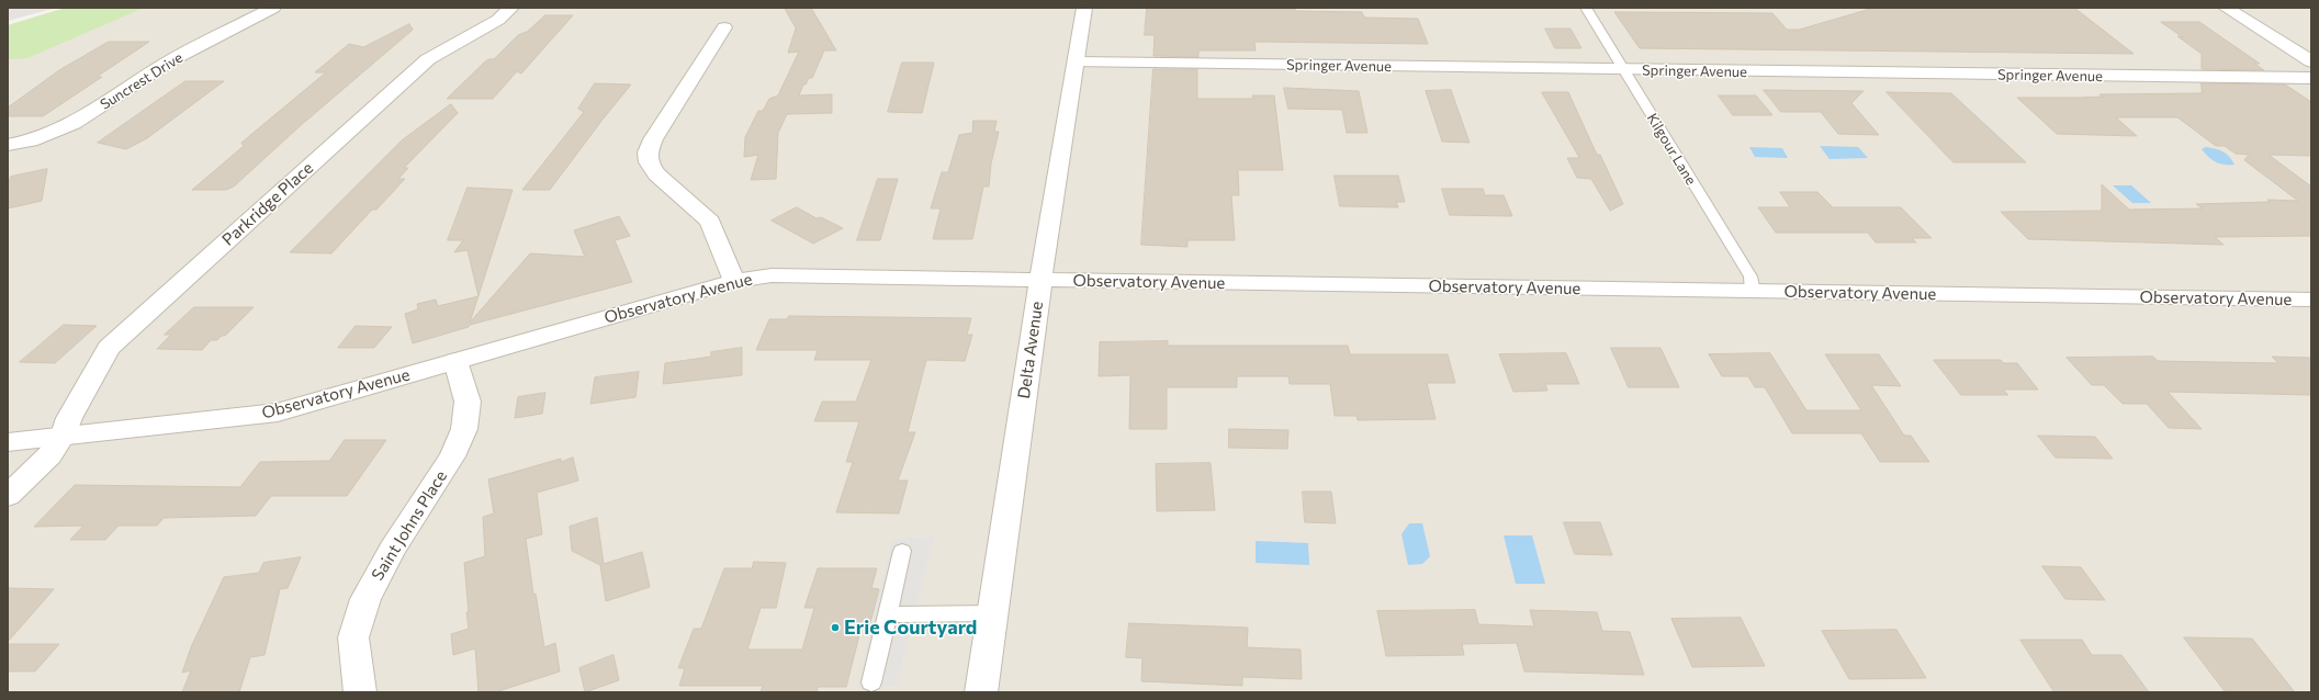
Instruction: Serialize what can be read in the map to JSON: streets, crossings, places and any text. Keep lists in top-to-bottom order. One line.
{"streets":{"street":["Springer Avenue","Suncrest Drive","Parkridge Place","Observatory Avenue","Delta Avenue","Saint Johns Place"],"lane":["Kilgour Lane"]},"crossings":[["Springer Avenue","Kilgour Lane"],["Springer Avenue","Delta Avenue"],["Kilgour Lane","Observatory Avenue"],["Parkridge Place","Observatory Avenue"],["Observatory Avenue","Delta Avenue"],["Observatory Avenue","Saint Johns Place"]],"places":["Erie Courtyard"]}
